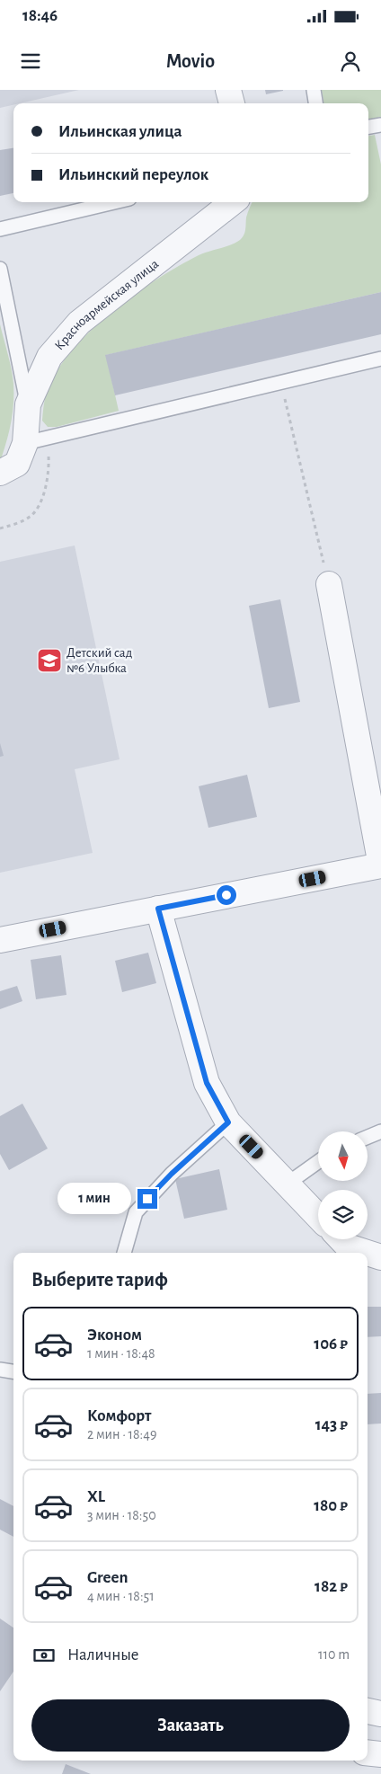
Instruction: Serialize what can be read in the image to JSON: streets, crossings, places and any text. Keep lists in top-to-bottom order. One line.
{"streets":{"street":["Красноармейская улица"]},"places":{"school or university":["Детский сад №6 Улыбка"]},"north":"bottom","page":{"status":"18:46","header":"Movio","banner":["Ильинская улица","Ильинский переулок"],"bubble":"1 мин","heading":"Выберите тариф","list":[{"name":"Эконом","note":"1 мин · 18:48","value":"106 ₽"},{"name":"Комфорт","note":"2 мин · 18:49","value":"143 ₽"},{"name":"XL","note":"3 мин · 18:50","value":"180 ₽"},{"name":"Green","note":"4 мин · 18:51","value":"182 ₽"}],"pay":["Наличные","110 m"],"buttons":"Заказать"}}
